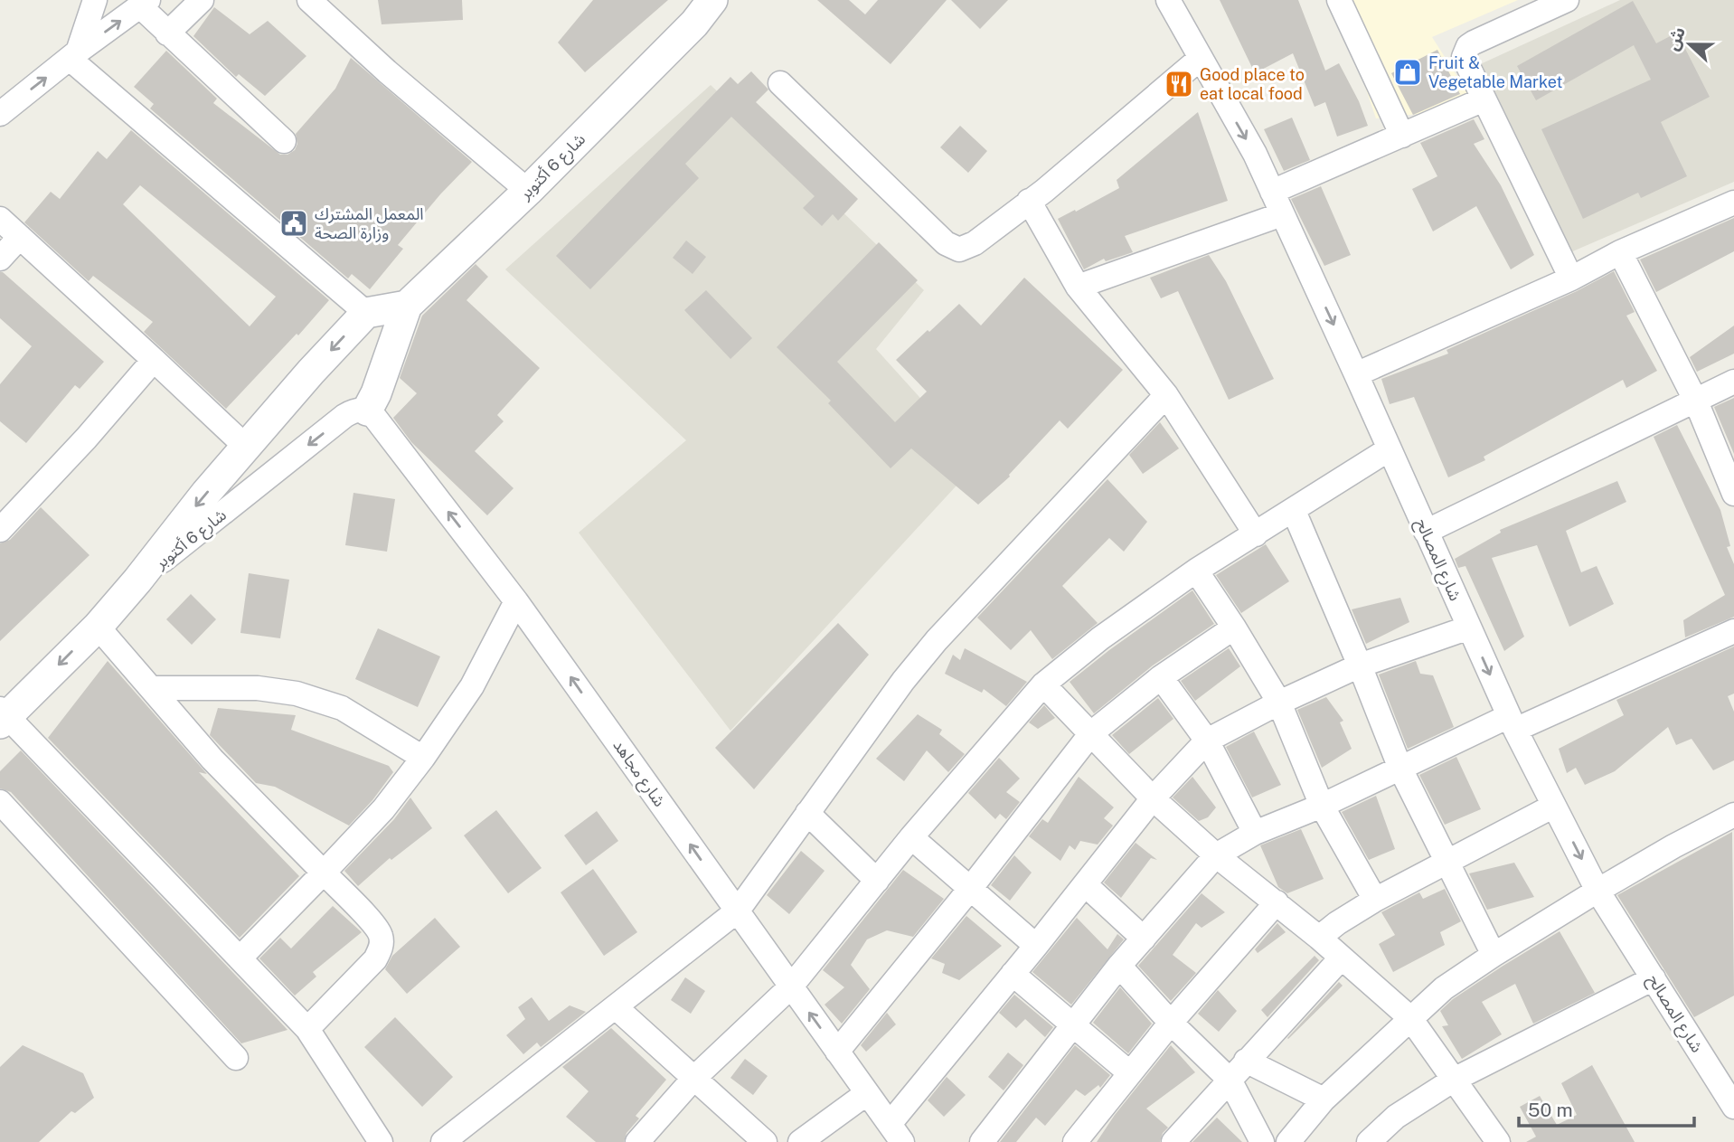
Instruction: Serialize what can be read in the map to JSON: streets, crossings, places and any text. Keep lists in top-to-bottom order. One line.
{"streets":{"street":["شارع 6 أكتوبر","شارع المصالح","شارع مجاهد"]},"crossings":[["شارع 6 أكتوبر","شارع مجاهد"]],"one_way":["شارع مجاهد"],"places":{"shop":["Fruit & Vegetable Market"],"restaurant":["Good place to eat local food"],"public building":["المعمل المشترك وزارة الصحة"]},"scale_bar":"50 m","north":"left"}
